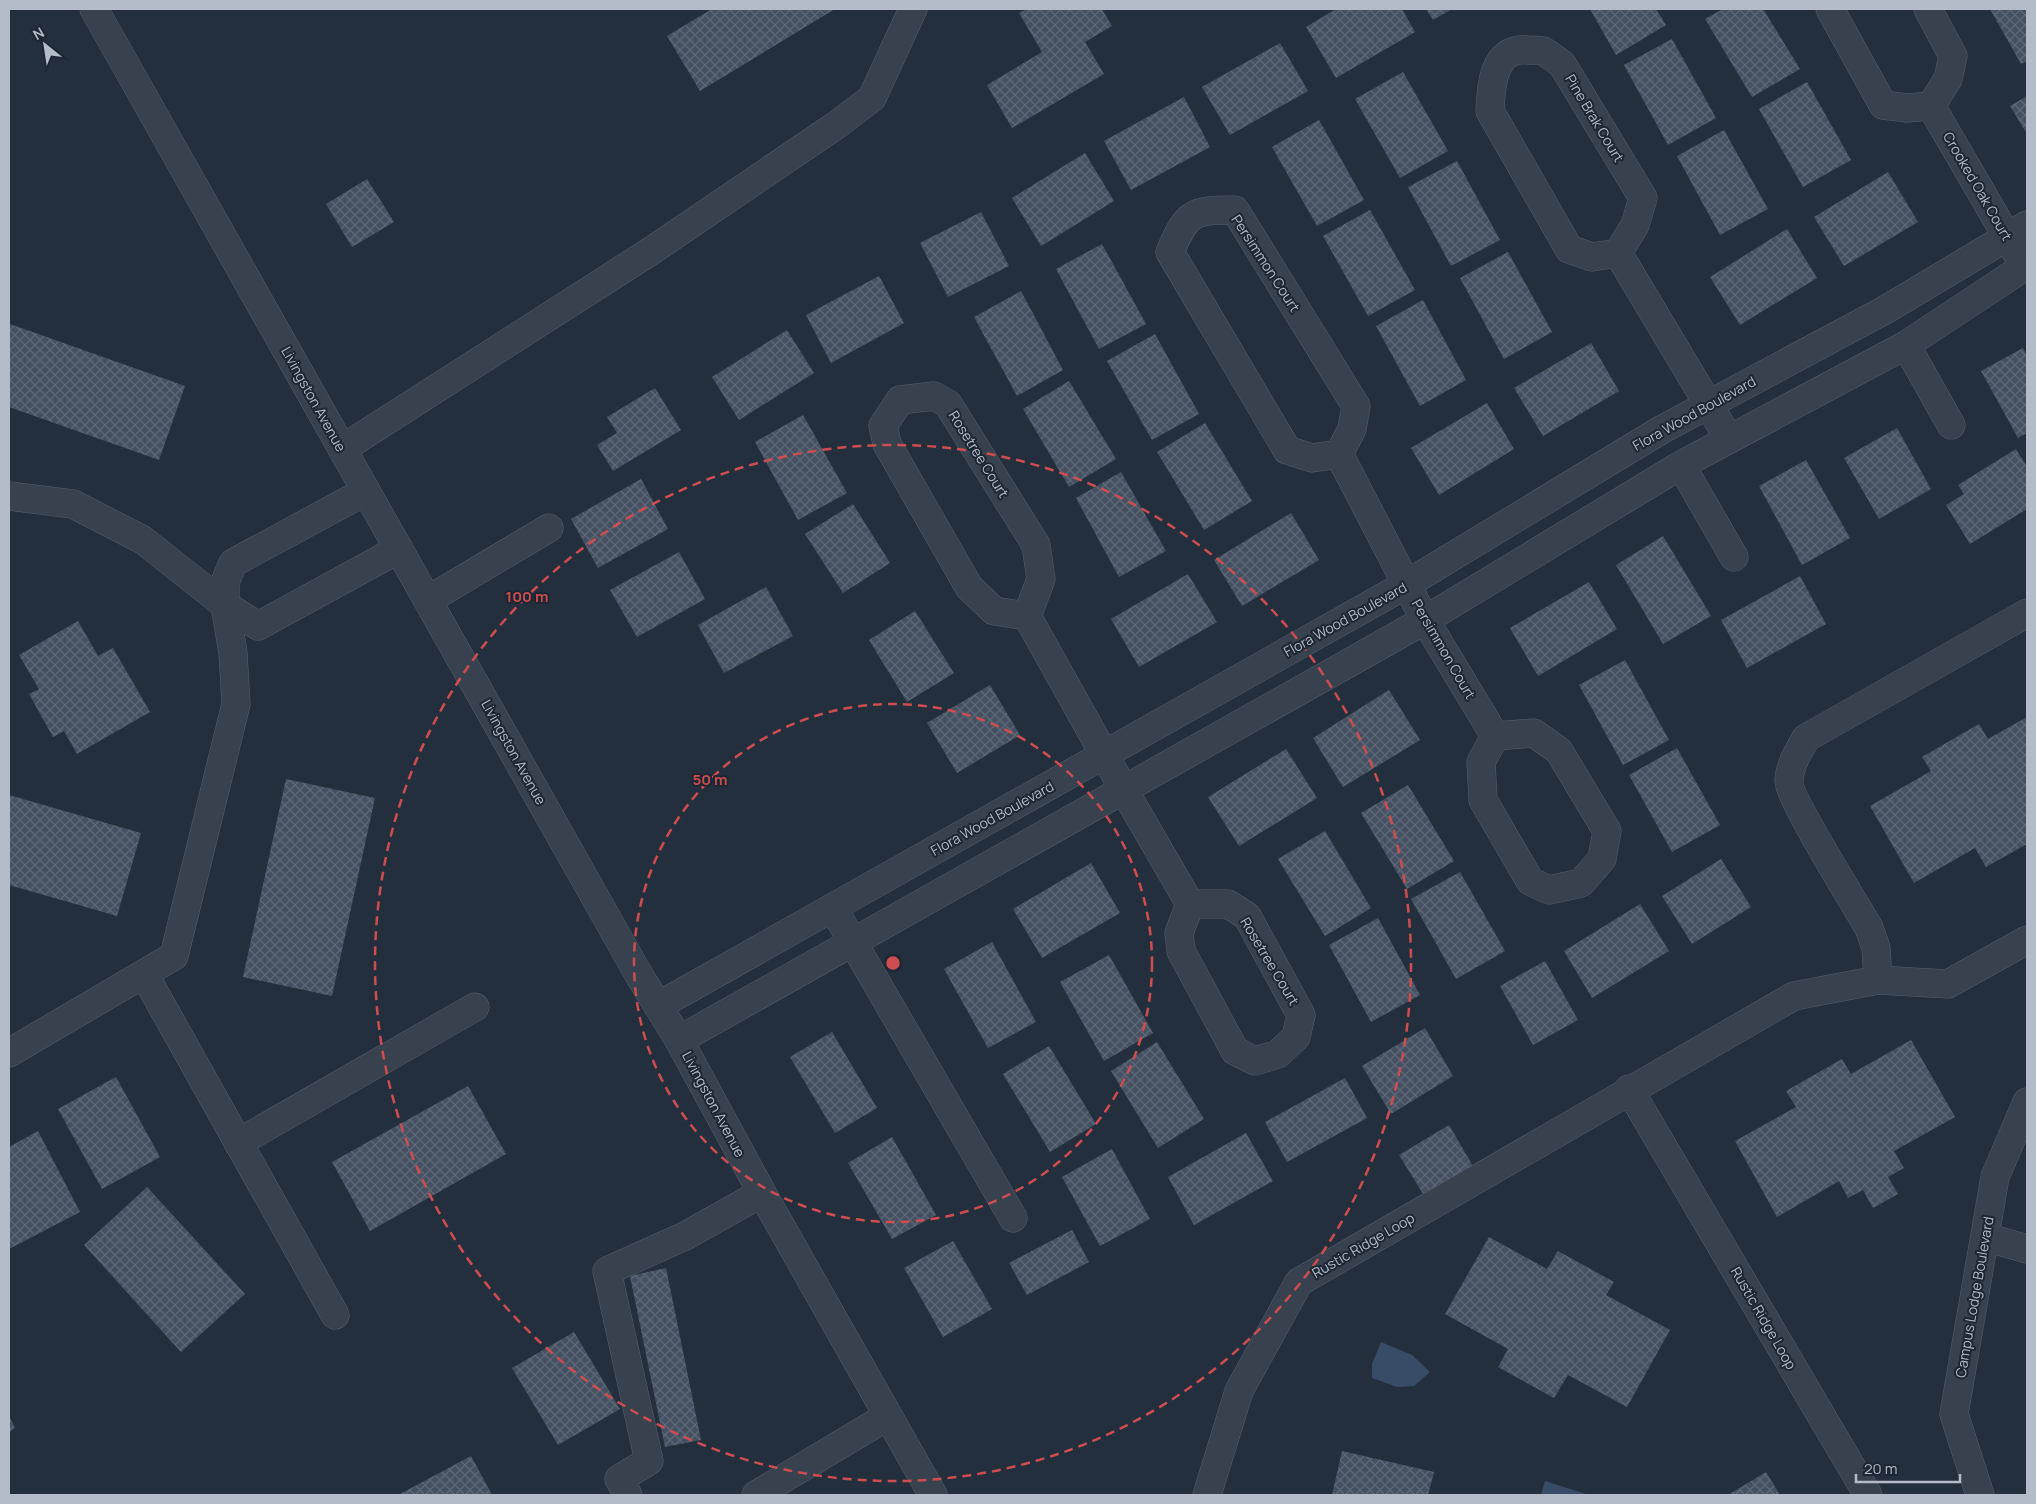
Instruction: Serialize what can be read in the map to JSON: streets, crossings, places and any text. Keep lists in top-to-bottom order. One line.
{"streets":{"street":["Pine Brak Court","Crooked Oak Court","Persimmon Court","Livingston Avenue","Flora Wood Boulevard","Rosetree Court","Rustic Ridge Loop","Campus Lodge Boulevard"]},"crossings":[["Crooked Oak Court","Flora Wood Boulevard"],["Persimmon Court","Flora Wood Boulevard"],["Livingston Avenue","Flora Wood Boulevard"]],"scale_bar":"20 m","north":"top left","rings":["100 m","50 m"]}
